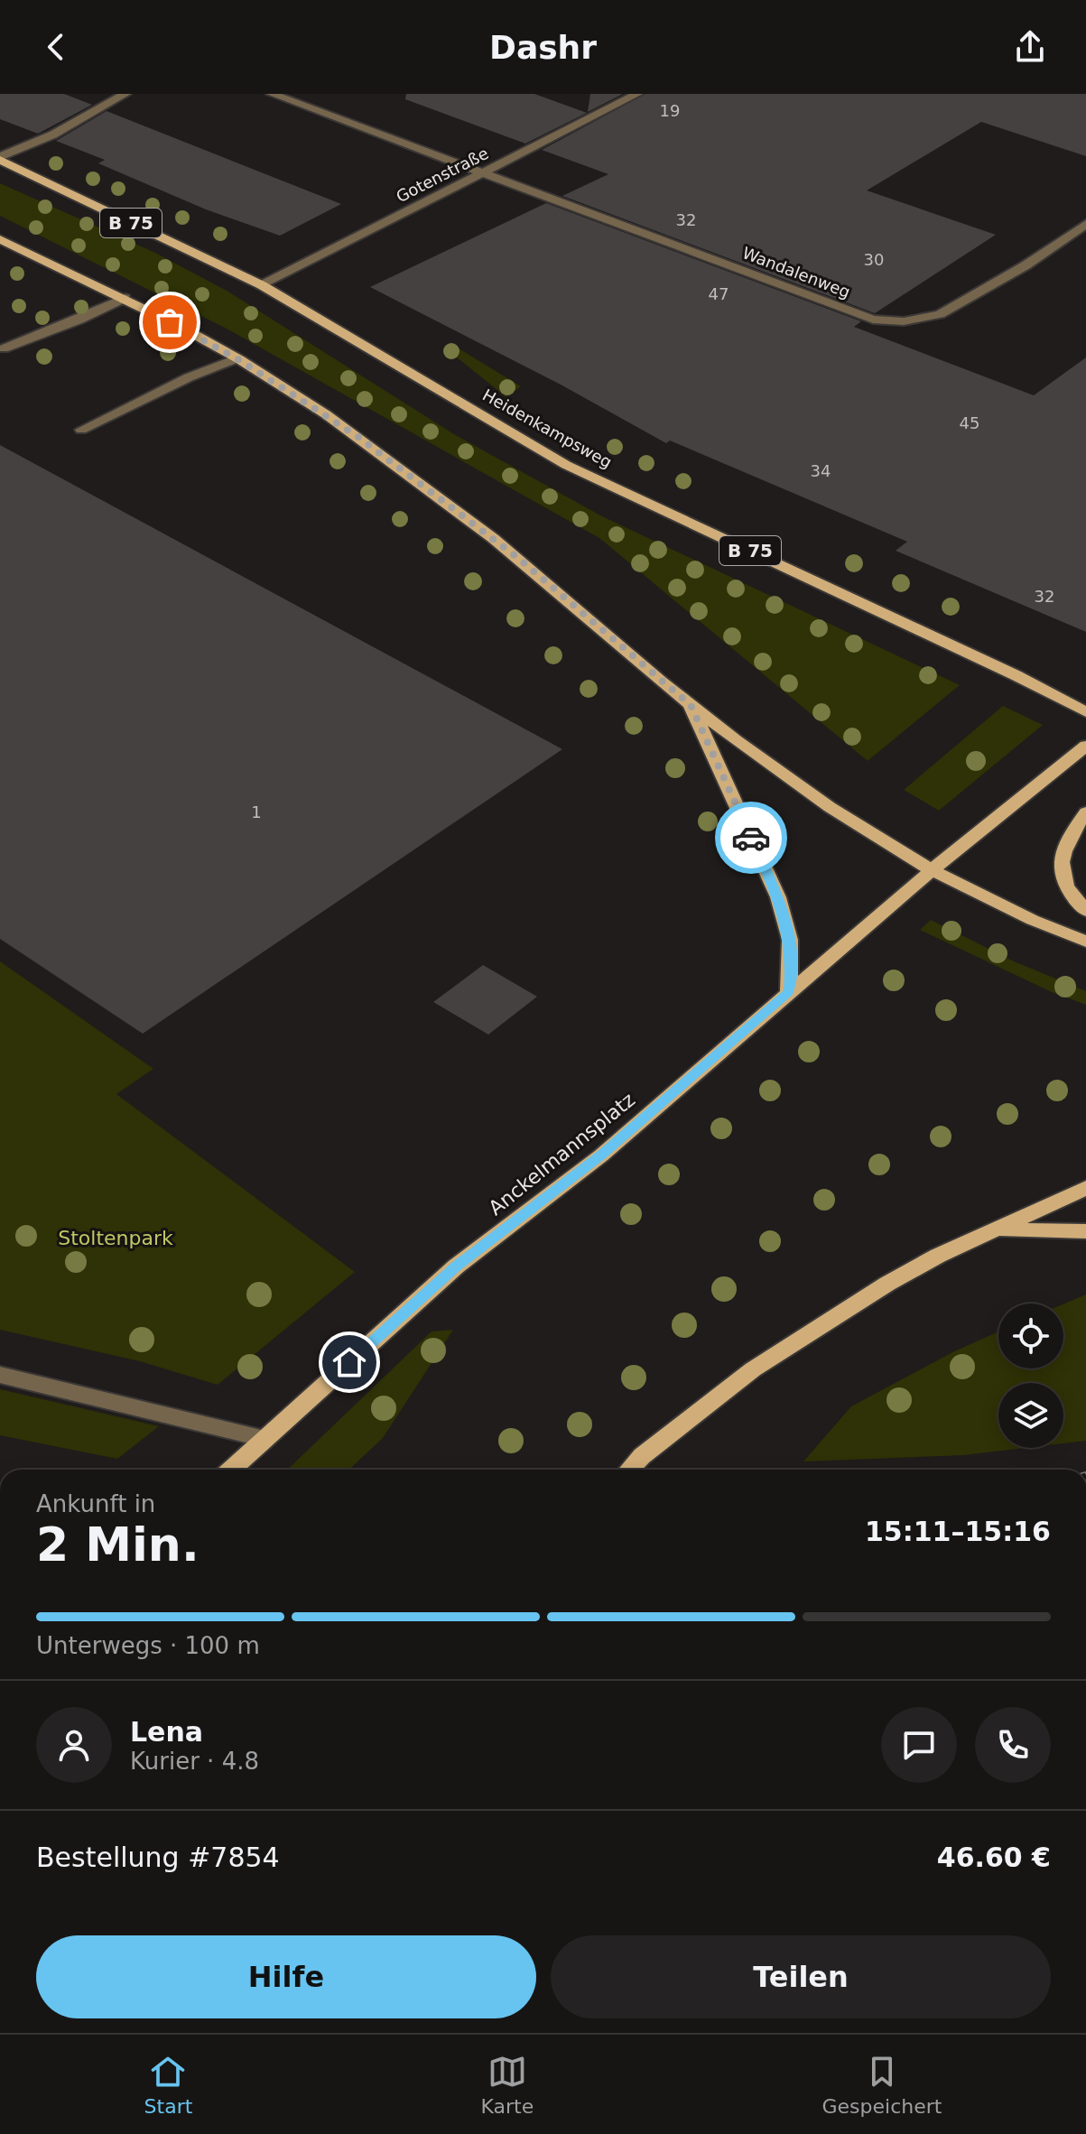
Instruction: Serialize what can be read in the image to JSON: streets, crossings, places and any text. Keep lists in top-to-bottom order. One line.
{"streets":{"main road":["B 75","Heidenkampsweg","Anckelmannsplatz"],"street":["Gotenstraße","Wandalenweg"]},"crossings":[["Gotenstraße","Wandalenweg"],["Gotenstraße","Heidenkampsweg"]],"parks":["Stoltenpark"],"house_numbers":["19","32","30","47","45","34","32","1"],"page":{"header":"Dashr","heading":["2 Min.","Ankunft in","15:11–15:16"],"panel":["Lena","Kurier · 4.8","Bestellung #7854","46.60 €"],"bar":"Unterwegs · 100 m","buttons":["Hilfe","Teilen"],"tabs":["Start","Karte","Gespeichert"]}}
